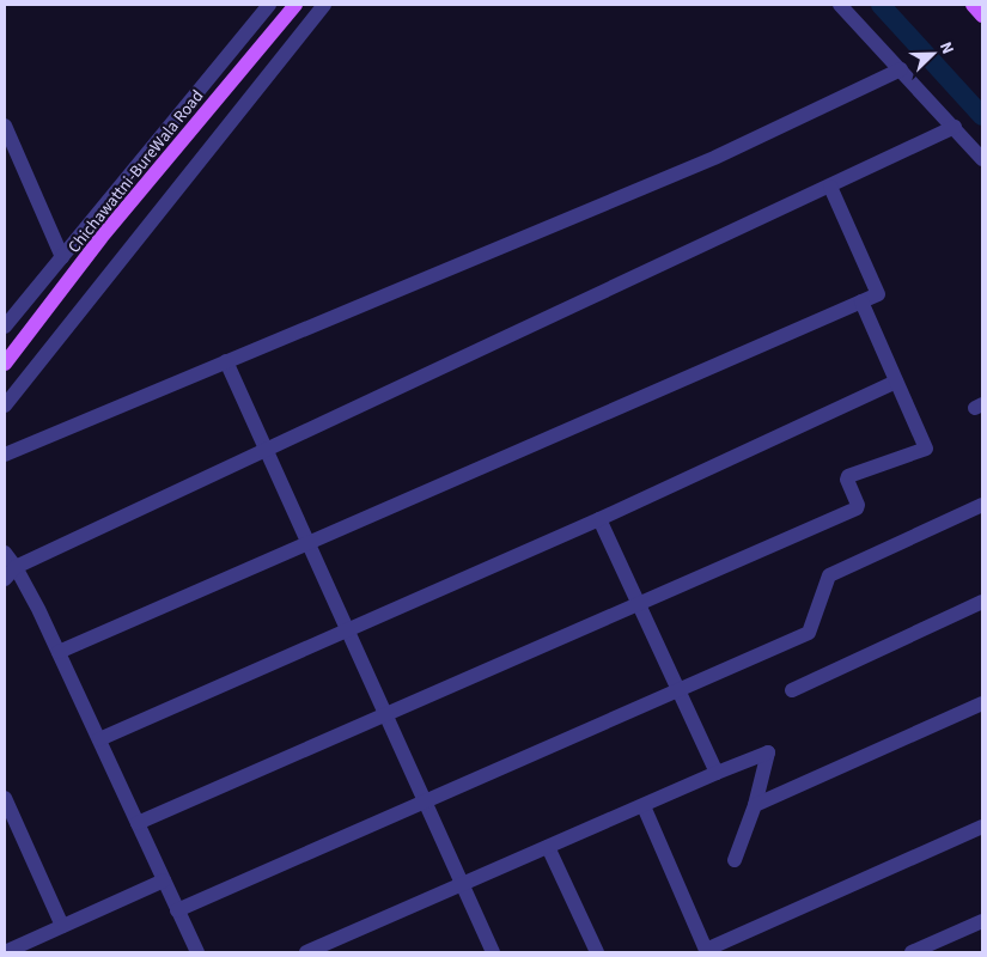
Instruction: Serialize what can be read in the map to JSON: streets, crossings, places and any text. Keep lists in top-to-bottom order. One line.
{"streets":{"main road":["Chichawattni-BureWala Road"]},"north":"top right"}
